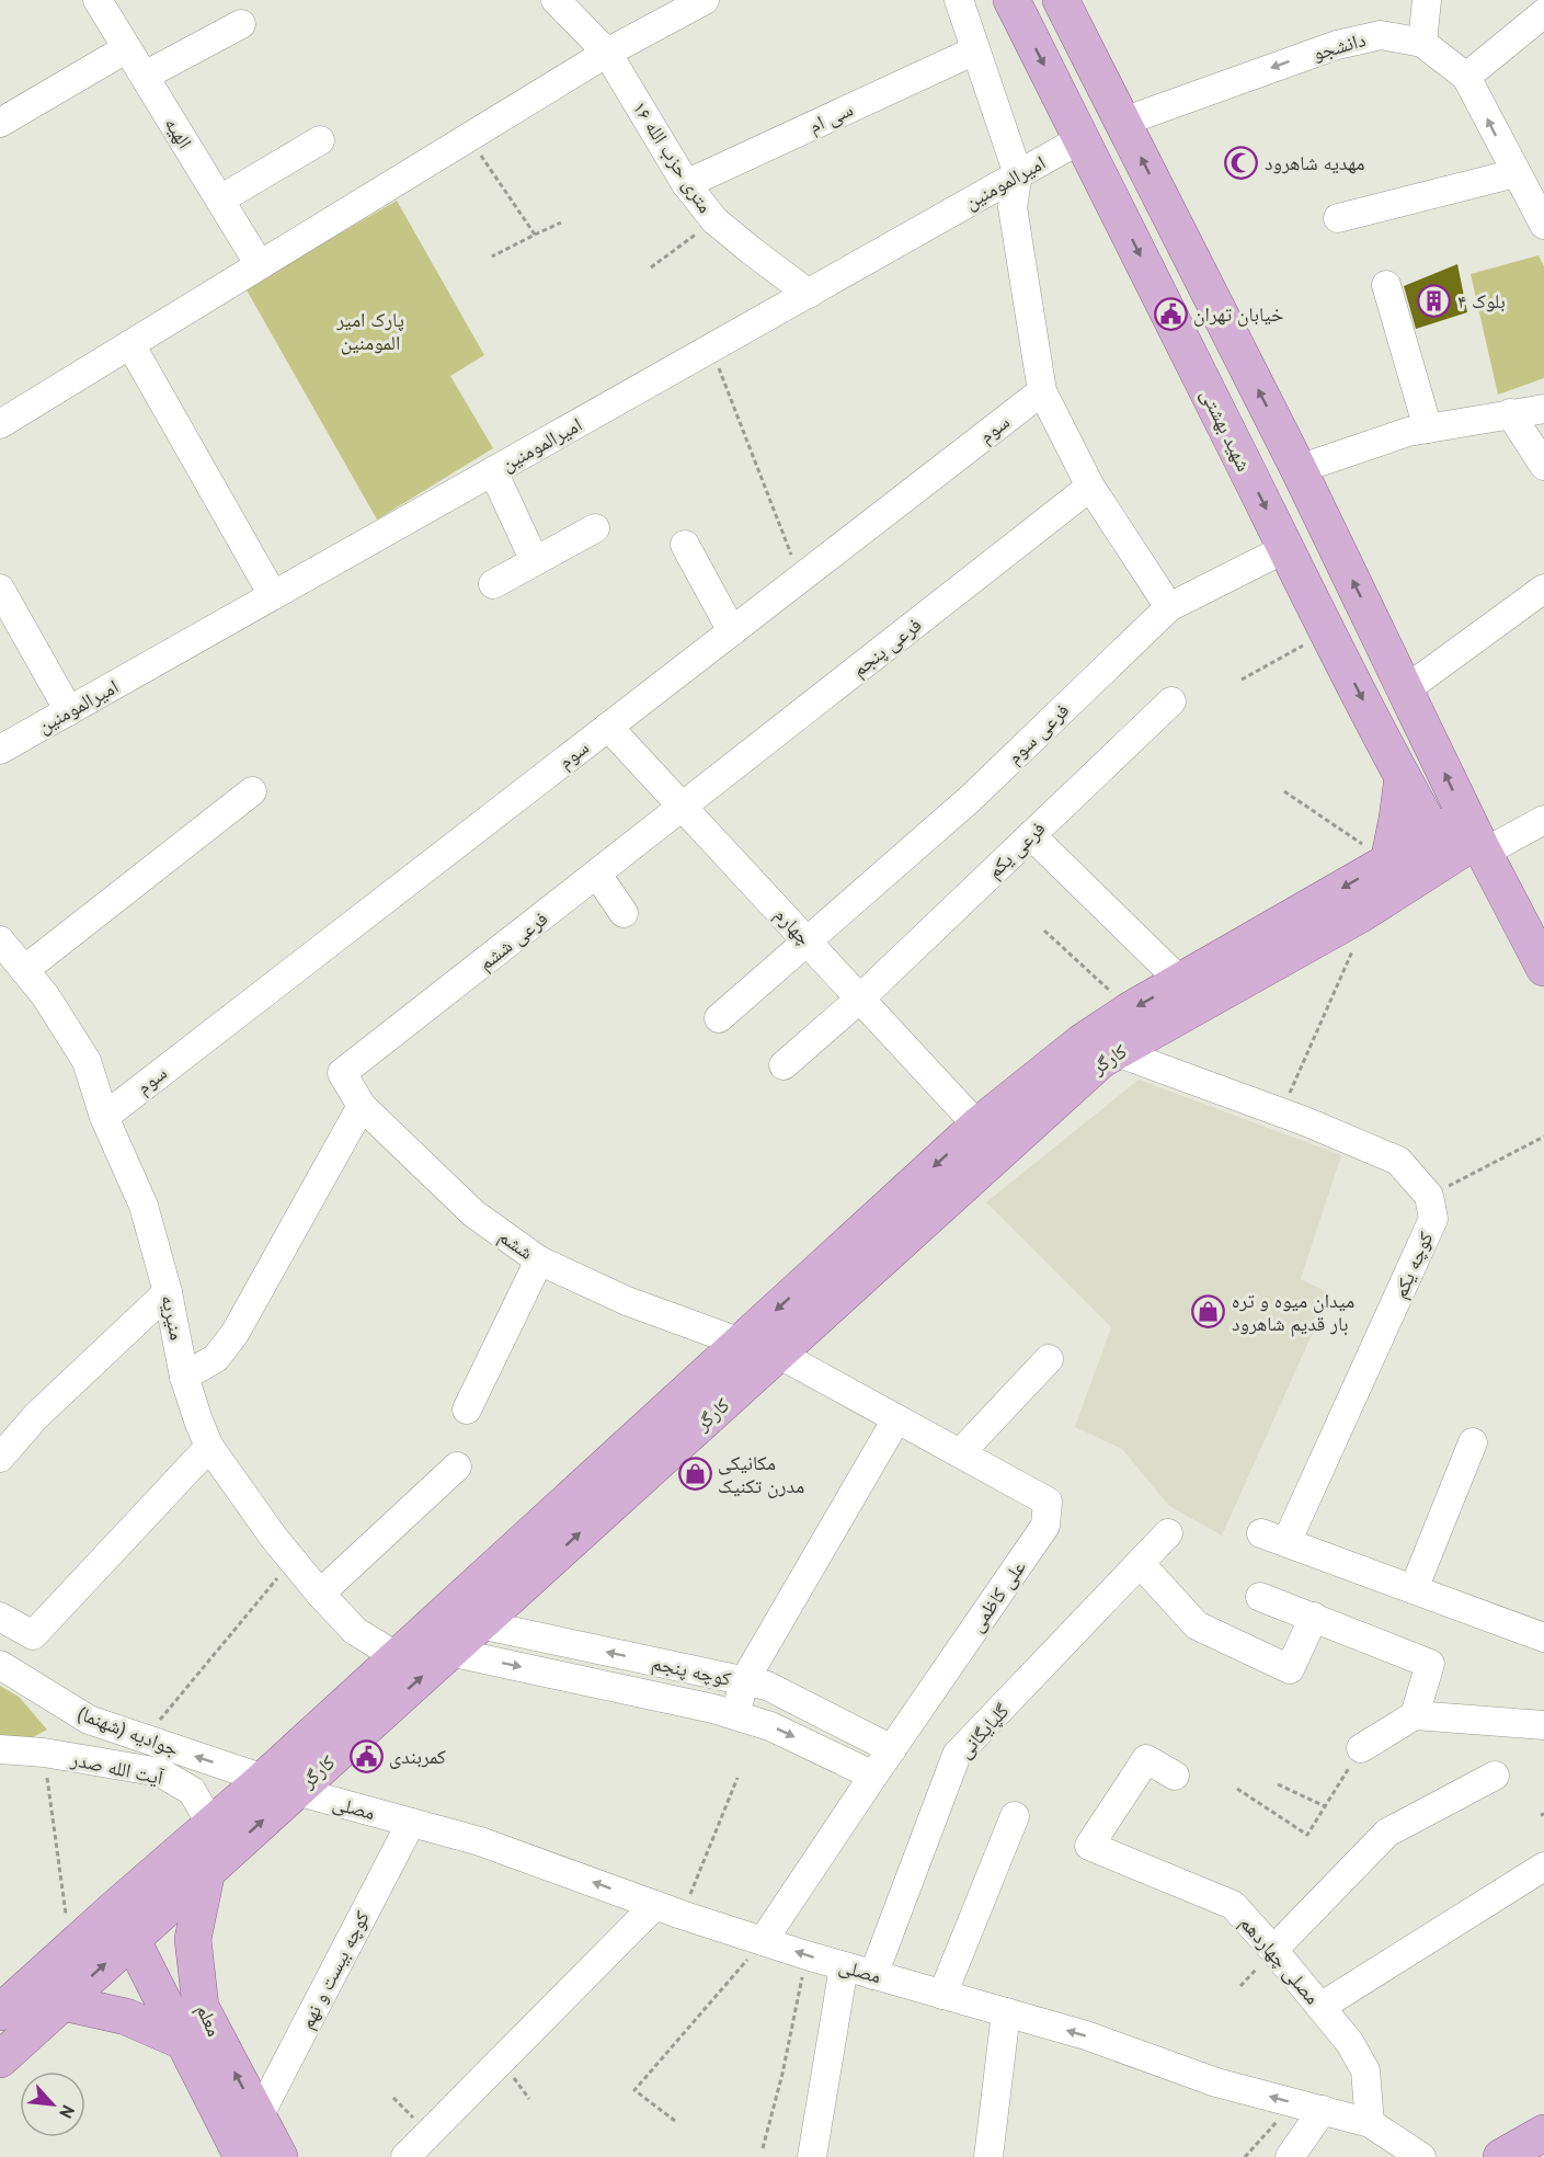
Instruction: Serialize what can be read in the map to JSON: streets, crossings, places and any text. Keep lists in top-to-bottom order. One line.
{"streets":{"main road":["شهید بهشتی","کارگر","معلم"],"street":["دانشجو","سی ام","الهیه","۱۶ متری حزب الله","امیرالمومنین","سوم","فرعی پنجم","فرعی سوم","فرعی یکم","چهارم","فرعی ششم","ششم","کوچه یکم","منیریه","علی کاظمی","کوچه پنجم","جوادیه (شهنما)","گلپایگانی","آیت الله صدر","مصلی","مصلی چهاردهم","کوچه بیست و نهم"]},"crossings":[["سی ام","۱۶ متری حزب الله"],["۱۶ متری حزب الله","امیرالمومنین"],["امیرالمومنین","شهید بهشتی"],["سوم","چهارم"],["سوم","منیریه"],["شهید بهشتی","فرعی سوم"],["شهید بهشتی","کارگر"],["فرعی پنجم","چهارم"],["فرعی پنجم","فرعی ششم"],["فرعی سوم","چهارم"],["فرعی یکم","چهارم"],["چهارم","فرعی ششم"],["چهارم","کارگر"],["فرعی ششم","ششم"],["کارگر","ششم"],["کارگر","منیریه"],["کارگر","علی کاظمی"],["کارگر","کوچه پنجم"],["کارگر","جوادیه (شهنما)"],["کارگر","آیت الله صدر"],["کارگر","مصلی"],["کارگر","معلم"],["علی کاظمی","کوچه پنجم"],["علی کاظمی","مصلی"],["جوادیه (شهنما)","مصلی"],["گلپایگانی","مصلی"],["مصلی","مصلی چهاردهم"],["مصلی","کوچه بیست و نهم"],["کوچه بیست و نهم","معلم"]],"one_way":["جوادیه (شهنما)"],"parks":["پارک امیر المومنین"],"places":{"mosque":["مهدیه شاهرود"],"building":["بلوک ۴"],"public building":["خیابان تهران","کمربندی"],"shop":["میدان میوه و تره بار قدیم شاهرود","مکانیکی مدرن تکنیک"]},"north":"bottom right"}
